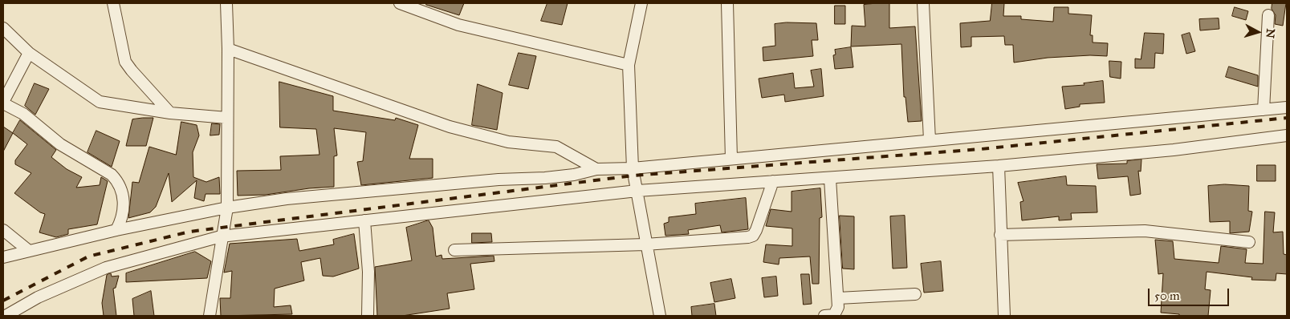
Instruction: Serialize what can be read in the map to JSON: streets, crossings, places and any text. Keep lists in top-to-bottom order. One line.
{"scale_bar":"50 m","north":"right"}
